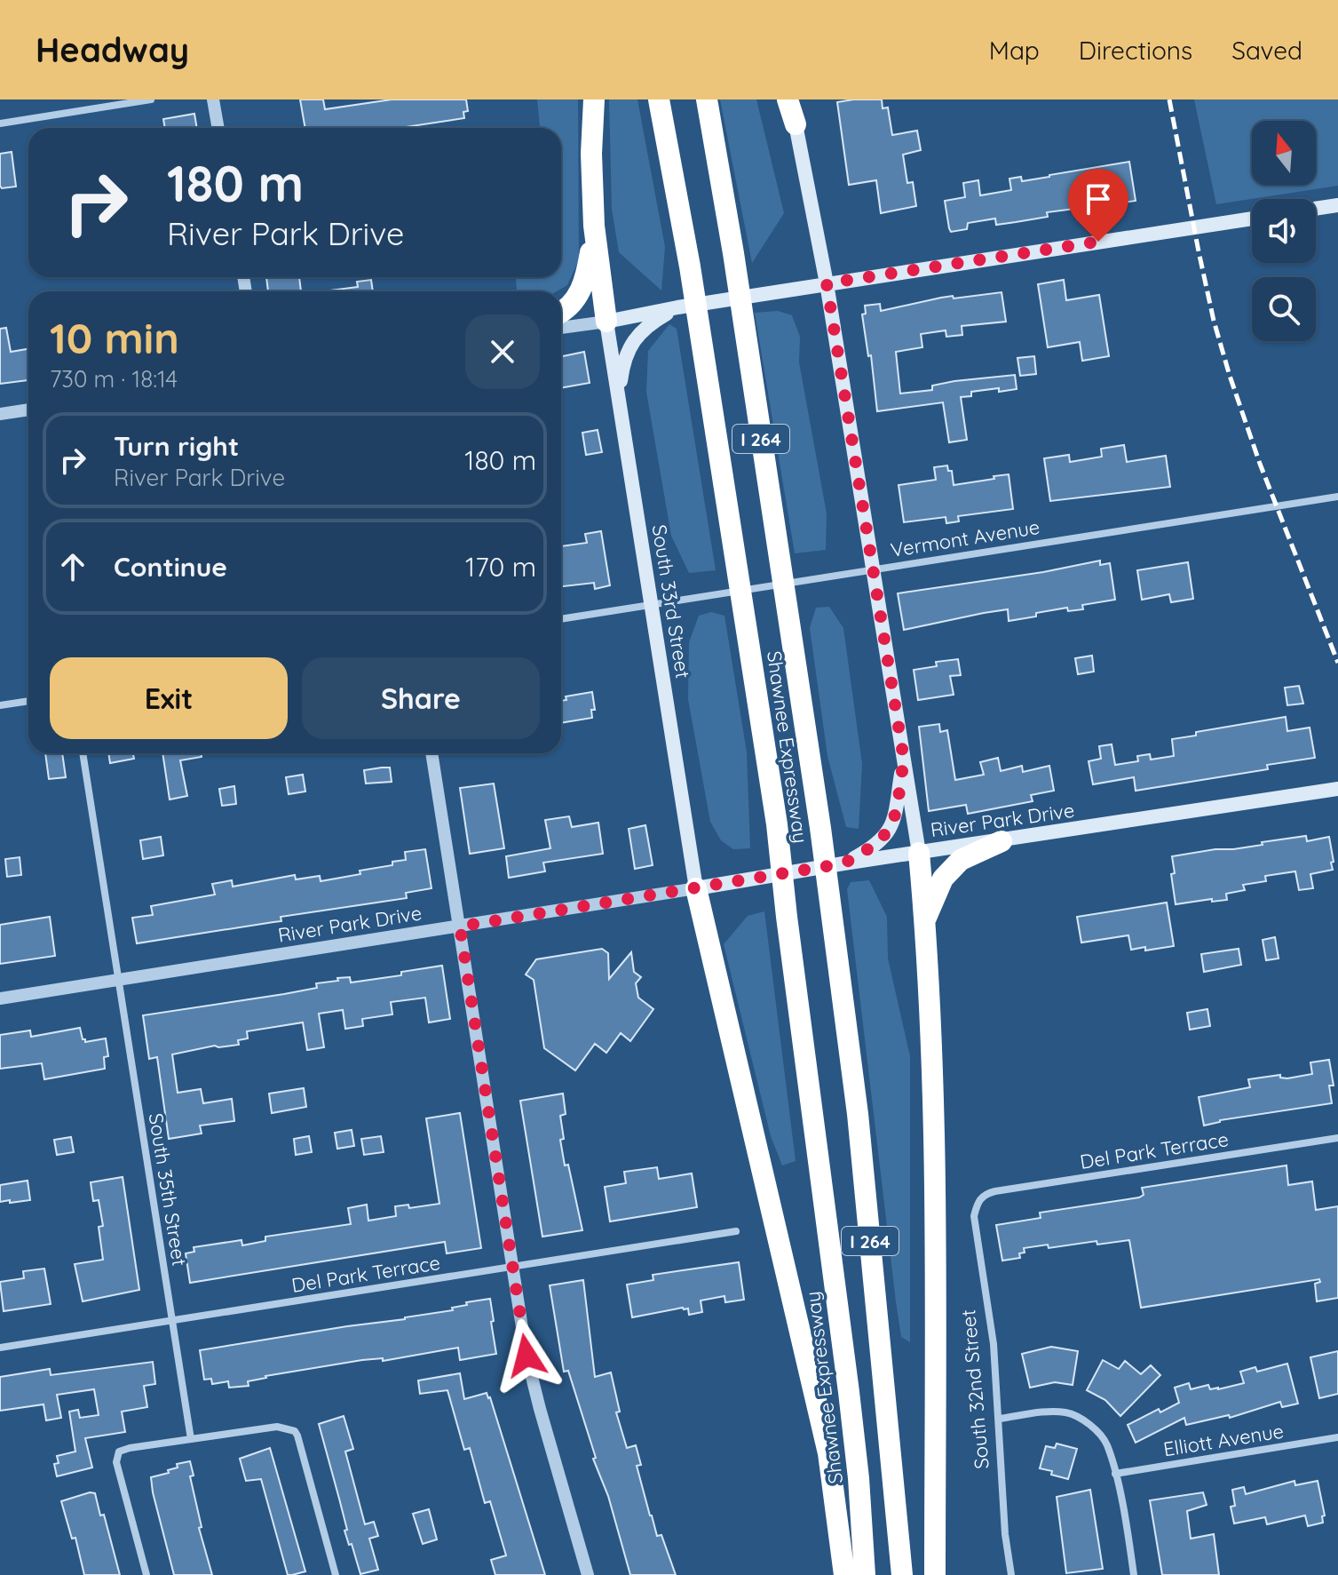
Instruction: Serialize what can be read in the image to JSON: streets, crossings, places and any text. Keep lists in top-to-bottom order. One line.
{"streets":{"highway":["I 264","Shawnee Expressway"],"main road":["South 33rd Street","River Park Drive"],"street":["Vermont Avenue","Del Park Terrace","South 35th Street","South 32nd Street","Elliott Avenue"]},"crossings":[["Vermont Avenue","South 33rd Street"],["South 33rd Street","River Park Drive"],["River Park Drive","South 35th Street"],["Del Park Terrace","South 35th Street"],["Del Park Terrace","South 32nd Street"]],"north":"top","page":{"header":"Headway","nav":["Map","Directions","Saved"],"turn":["180 m","River Park Drive"],"heading":["10 min","730 m · 18:14"],"list":[{"name":"Turn right","note":"River Park Drive","value":"180 m"},{"name":"Continue","value":"170 m"}],"buttons":["Exit","Share"]}}
